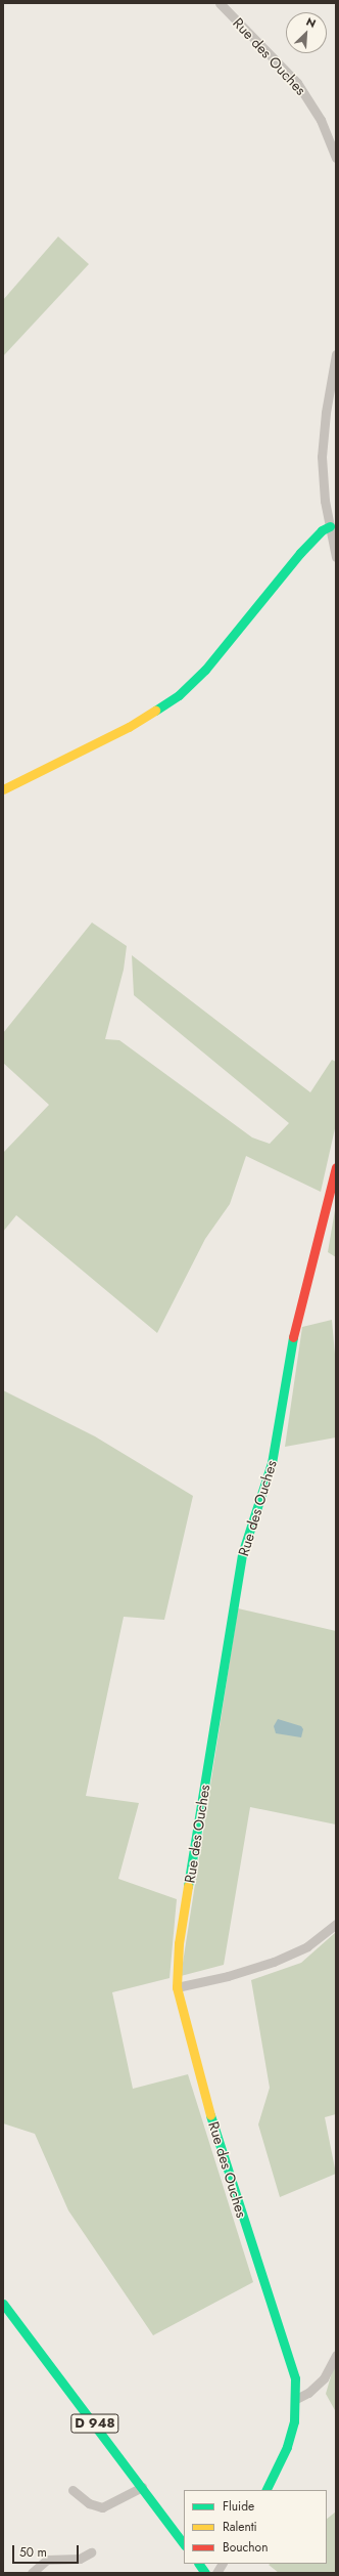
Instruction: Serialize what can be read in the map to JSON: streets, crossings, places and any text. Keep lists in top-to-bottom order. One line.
{"streets":{"street":["Rue des Ouches","D 948"]},"legend":["Fluide","Ralenti","Bouchon"],"scale_bar":"50 m","north":"top right"}
